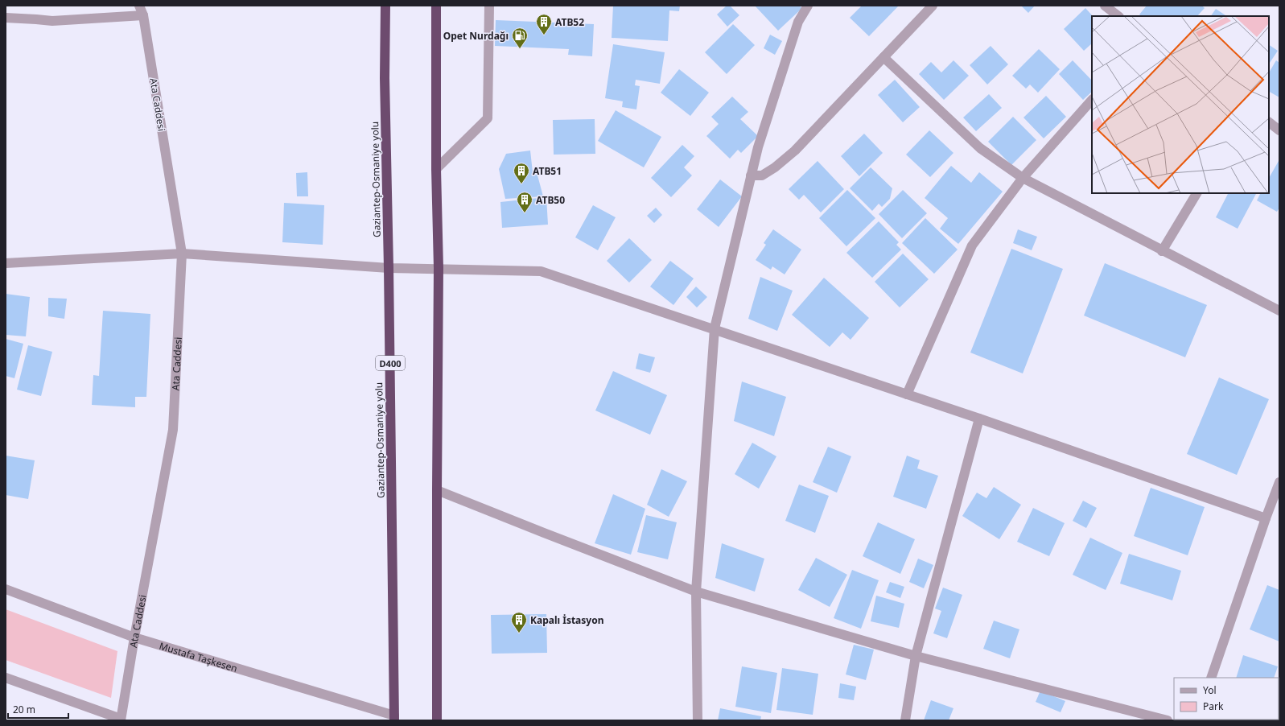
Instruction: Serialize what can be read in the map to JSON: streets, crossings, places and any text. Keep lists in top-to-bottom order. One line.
{"streets":{"highway":["Gaziantep-Osmaniye yolu","D400"],"street":["Ata Caddesi","Mustafa Taşkesen"]},"crossings":[["Ata Caddesi","Mustafa Taşkesen"],["Gaziantep-Osmaniye yolu","Mustafa Taşkesen"]],"places":{"building":["ATB52","ATB51","ATB50","Kapalı İstasyon"],"fuel station":["Opet Nurdağı"]},"legend":["Yol","Park"],"scale_bar":"20 m"}
